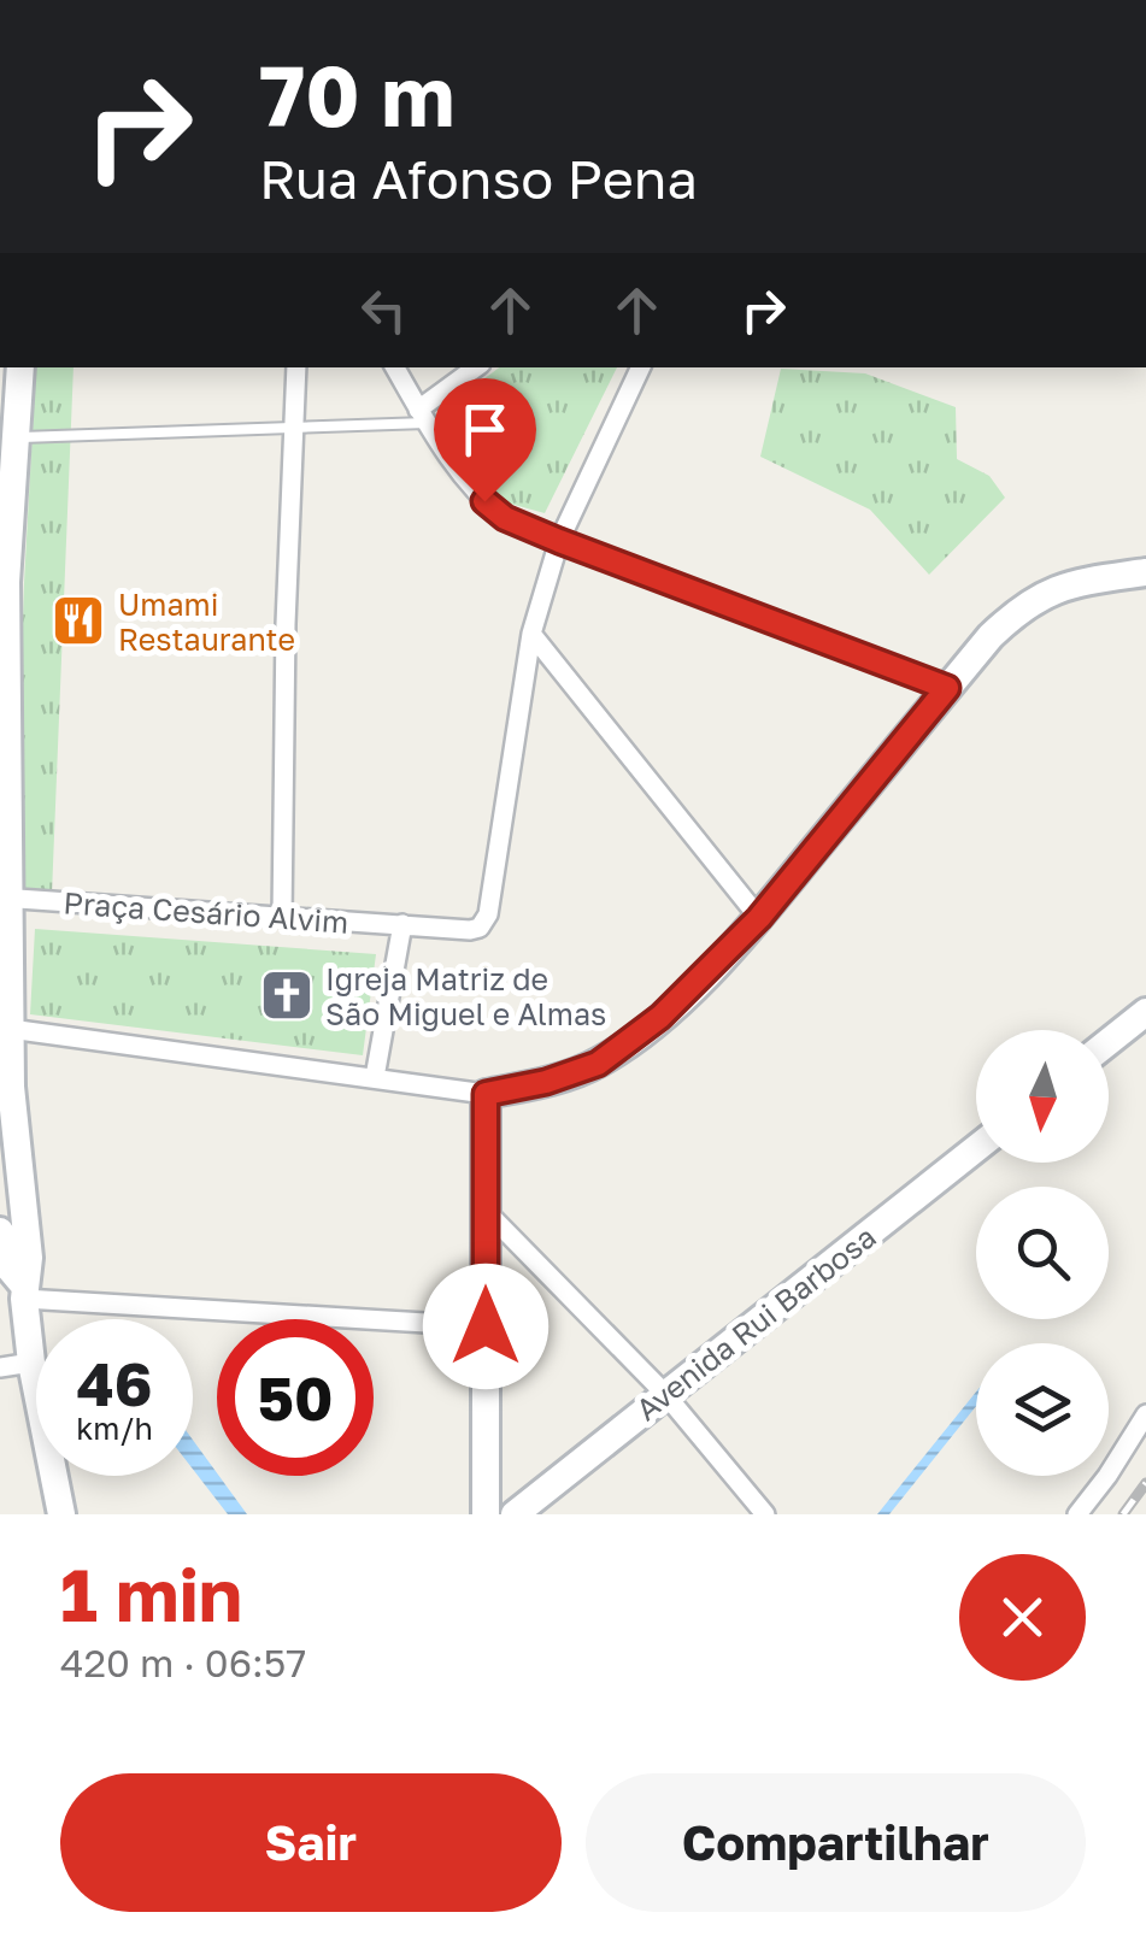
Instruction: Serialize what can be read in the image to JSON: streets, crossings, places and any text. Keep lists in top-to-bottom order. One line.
{"streets":{"main road":["Avenida Rui Barbosa"],"street":["Praça Cesário Alvim"]},"places":{"restaurant":["Umami Restaurante"],"church":["Igreja Matriz de São Miguel e Almas"]},"north":"bottom","page":{"turn":["70 m","Rua Afonso Pena"],"speed":"46 km/h","limit":"50","heading":["1 min","420 m · 06:57"],"buttons":["Sair","Compartilhar"]}}
